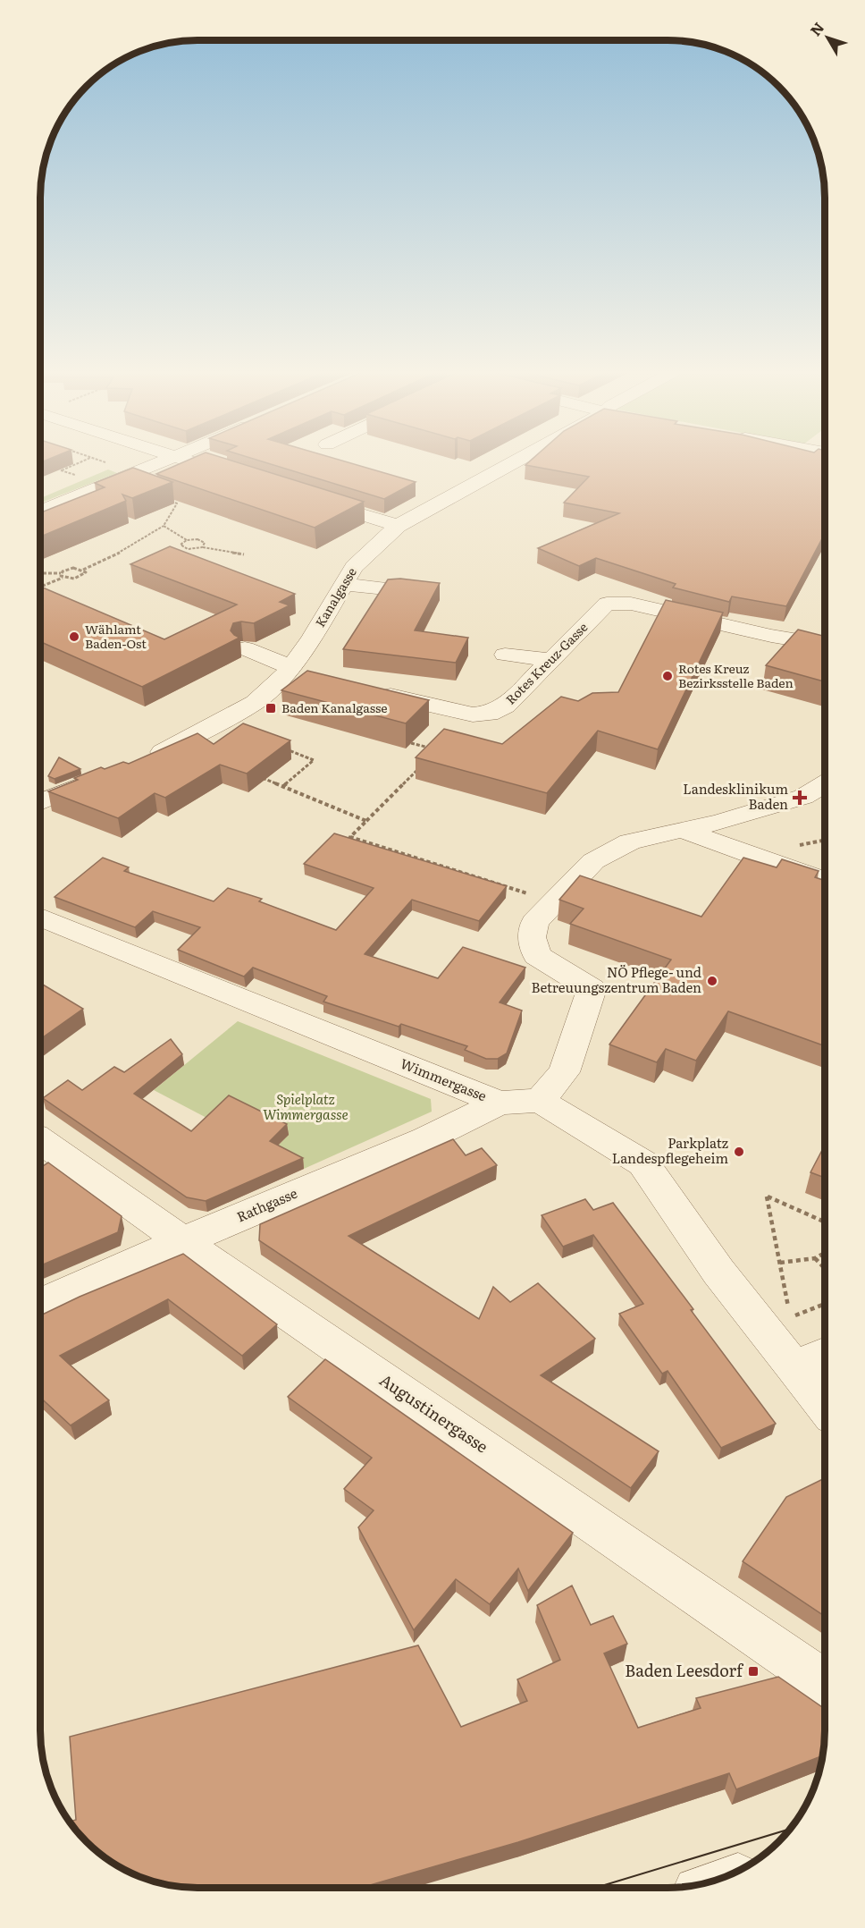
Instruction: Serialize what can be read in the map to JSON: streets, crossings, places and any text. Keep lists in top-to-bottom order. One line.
{"streets":{"street":["Kanalgasse","Rotes Kreuz-Gasse","Wimmergasse","Rathgasse","Augustinergasse"]},"crossings":[["Wimmergasse","Rathgasse"],["Rathgasse","Augustinergasse"]],"parks":["Spielplatz Wimmergasse"],"places":{"other":["Wählamt Baden-Ost","Rotes Kreuz Bezirksstelle Baden","NÖ Pflege- und Betreuungszentrum Baden","Parkplatz Landespflegeheim"],"transit":["Baden Kanalgasse","Baden Leesdorf"],"health":["Landesklinikum Baden"]},"north":"top left"}
